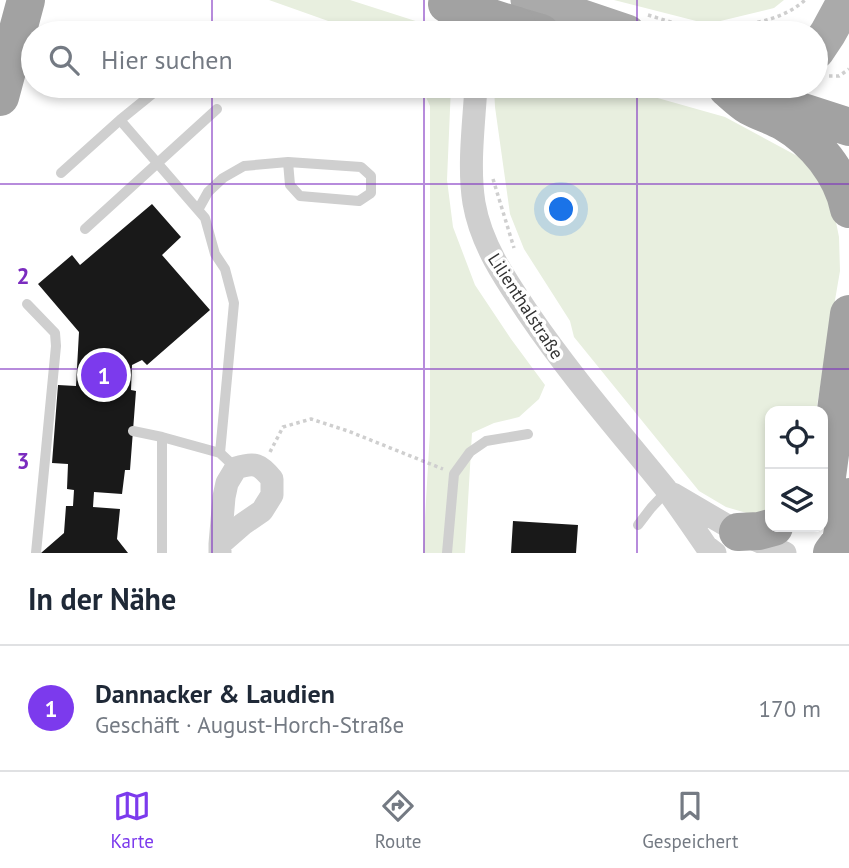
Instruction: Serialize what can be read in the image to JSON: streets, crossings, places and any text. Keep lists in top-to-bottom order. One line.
{"streets":{"street":["Lilienthalstraße"]},"page":{"search":"Hier suchen","pins":"1","heading":"In der Nähe","list":[{"mark":"1","name":"Dannacker & Laudien","note":"Geschäft · August-Horch-Straße","value":"170 m"}],"nav":["Karte","Route","Gespeichert"]},"grid":{"rows":["2","3"]}}
